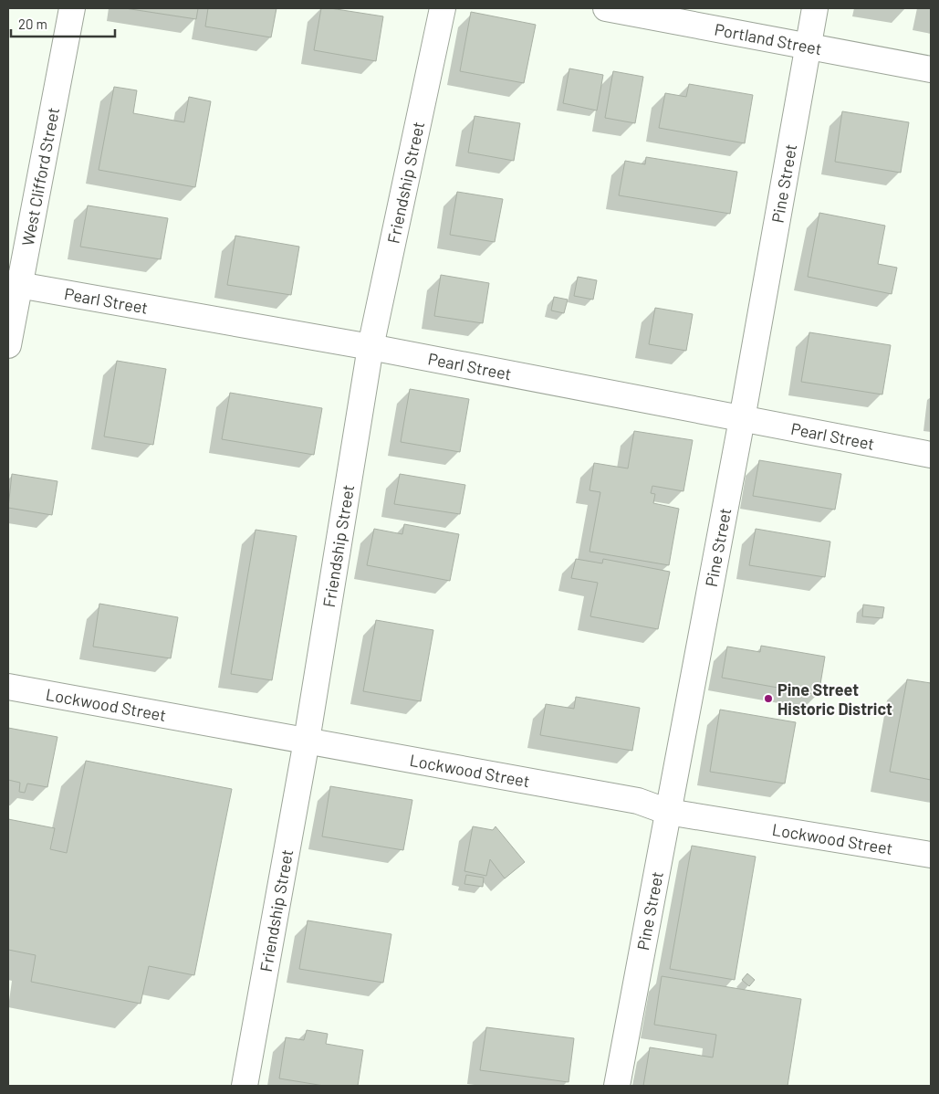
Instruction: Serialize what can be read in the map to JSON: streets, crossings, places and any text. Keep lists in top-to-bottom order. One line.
{"streets":{"street":["Portland Street","West Clifford Street","Friendship Street","Pine Street","Pearl Street","Lockwood Street"]},"crossings":[["Portland Street","Pine Street"],["West Clifford Street","Pearl Street"],["Friendship Street","Pearl Street"],["Friendship Street","Lockwood Street"],["Pine Street","Pearl Street"],["Pine Street","Lockwood Street"]],"places":["Pine Street Historic District"],"scale_bar":"20 m"}
